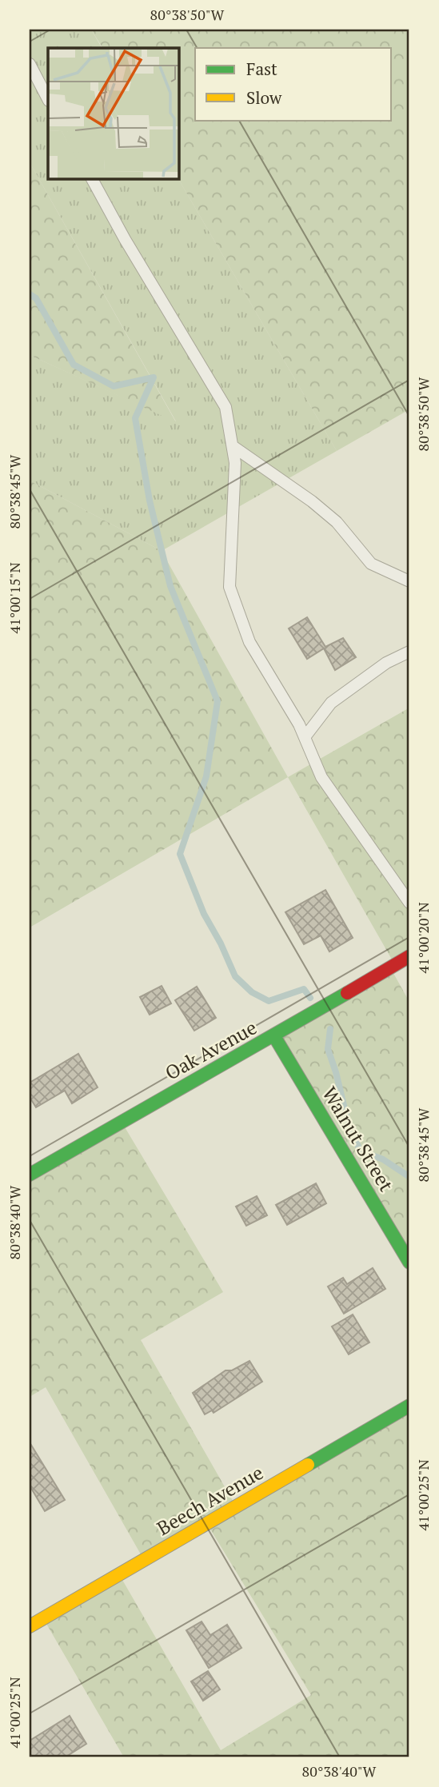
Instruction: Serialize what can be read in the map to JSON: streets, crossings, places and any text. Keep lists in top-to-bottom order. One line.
{"streets":{"street":["Oak Avenue","Walnut Street","Beech Avenue"]},"crossings":[["Oak Avenue","Walnut Street"]],"legend":["Fast","Slow"],"coordinates":["80°38'50\"W","80°38'45\"W","41°00'15\"N","41°00'20\"N","80°38'40\"W","41°00'25\"N"]}
